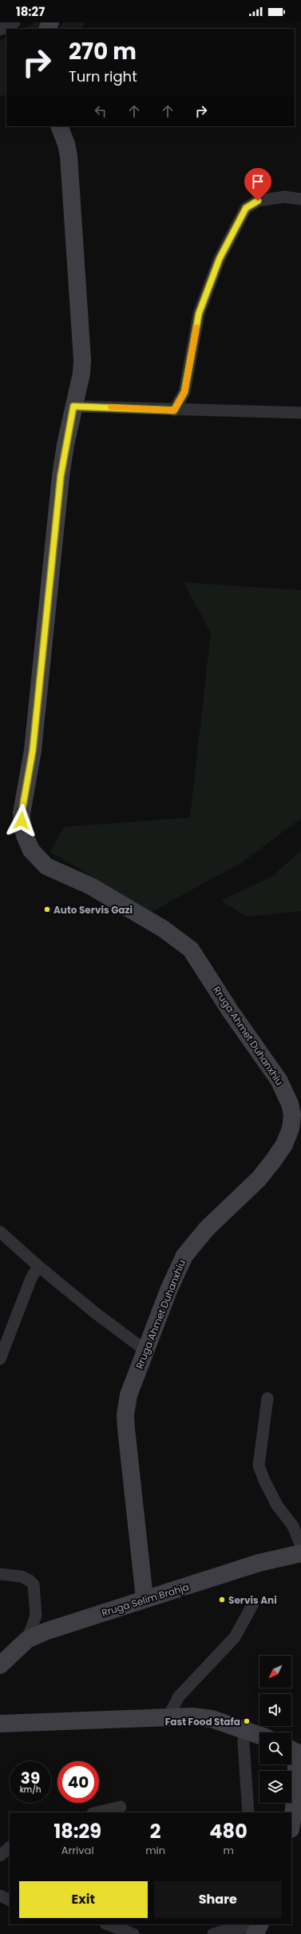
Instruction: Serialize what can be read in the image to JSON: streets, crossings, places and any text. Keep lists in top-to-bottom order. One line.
{"streets":{"street":["Rruga Ahmet Duhanxhiu","Rruga Selim Brahja"]},"crossings":[["Rruga Ahmet Duhanxhiu","Rruga Selim Brahja"]],"places":["Auto Servis Gazi","Servis Ani","Fast Food Stafa"],"north":"bottom left","page":{"status":"18:27","turn":["270 m","Turn right"],"speed":"39 km/h","limit":"40","eta":["18:29","Arrival","2","min","480","m"],"buttons":["Exit","Share"]}}
